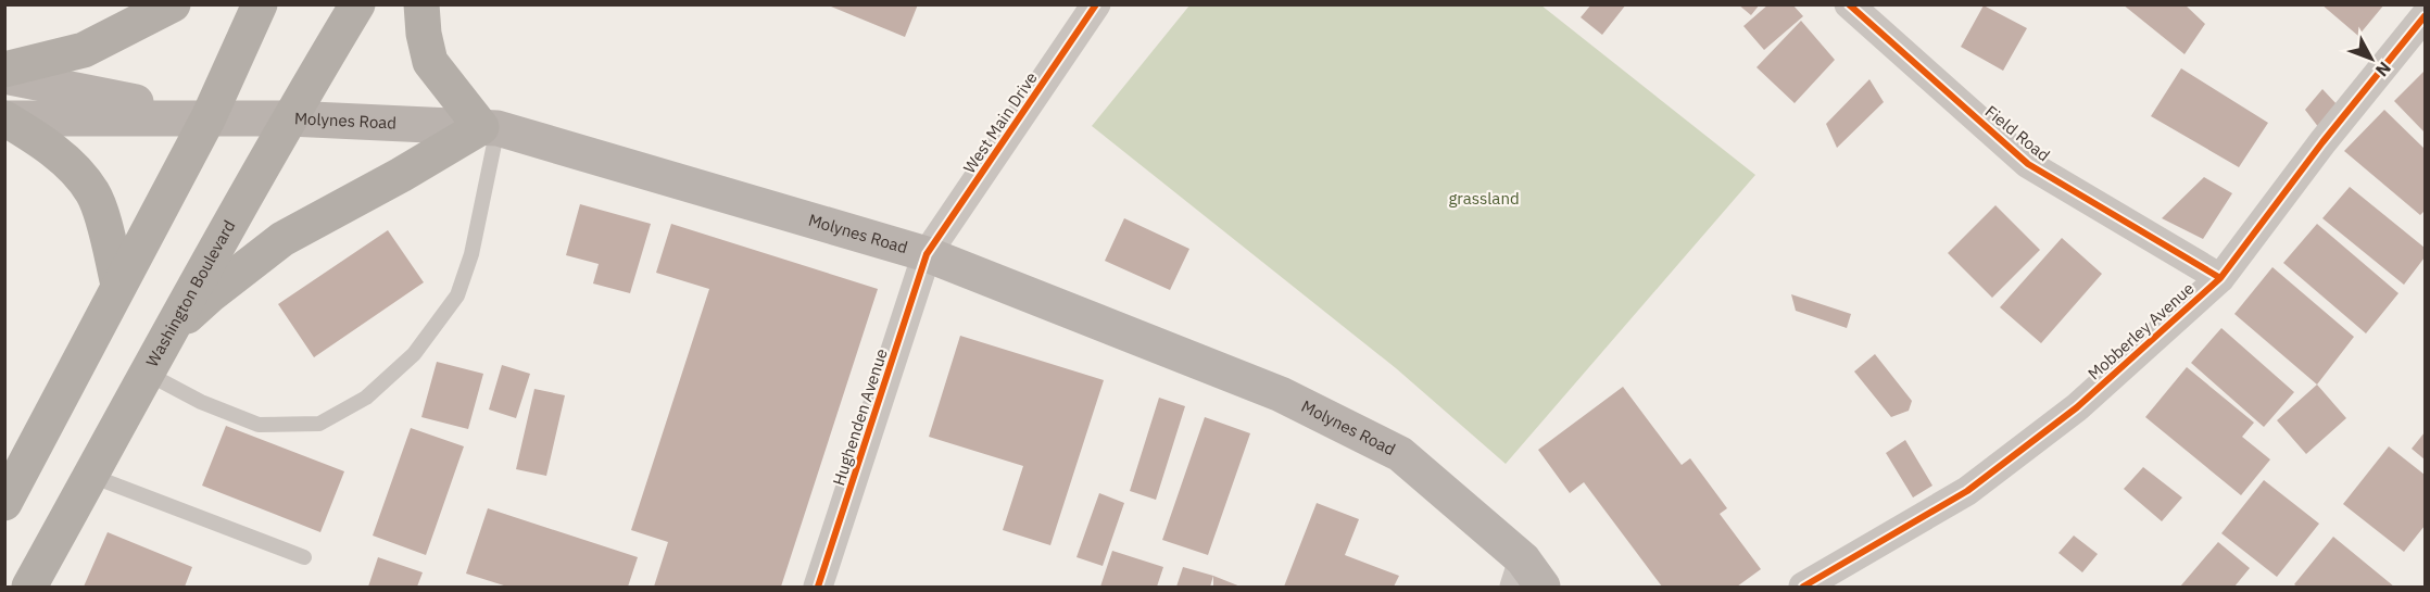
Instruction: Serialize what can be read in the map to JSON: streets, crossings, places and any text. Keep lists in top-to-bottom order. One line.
{"streets":{"highway":["Washington Boulevard"],"main road":["Molynes Road"],"street":["West Main Drive","Field Road","Mobberley Avenue","Hughenden Avenue"]},"crossings":[["Molynes Road","West Main Drive"],["Molynes Road","Washington Boulevard"],["Molynes Road","Hughenden Avenue"],["West Main Drive","Hughenden Avenue"],["Field Road","Mobberley Avenue"]],"parks":["grassland"],"north":"bottom right"}
